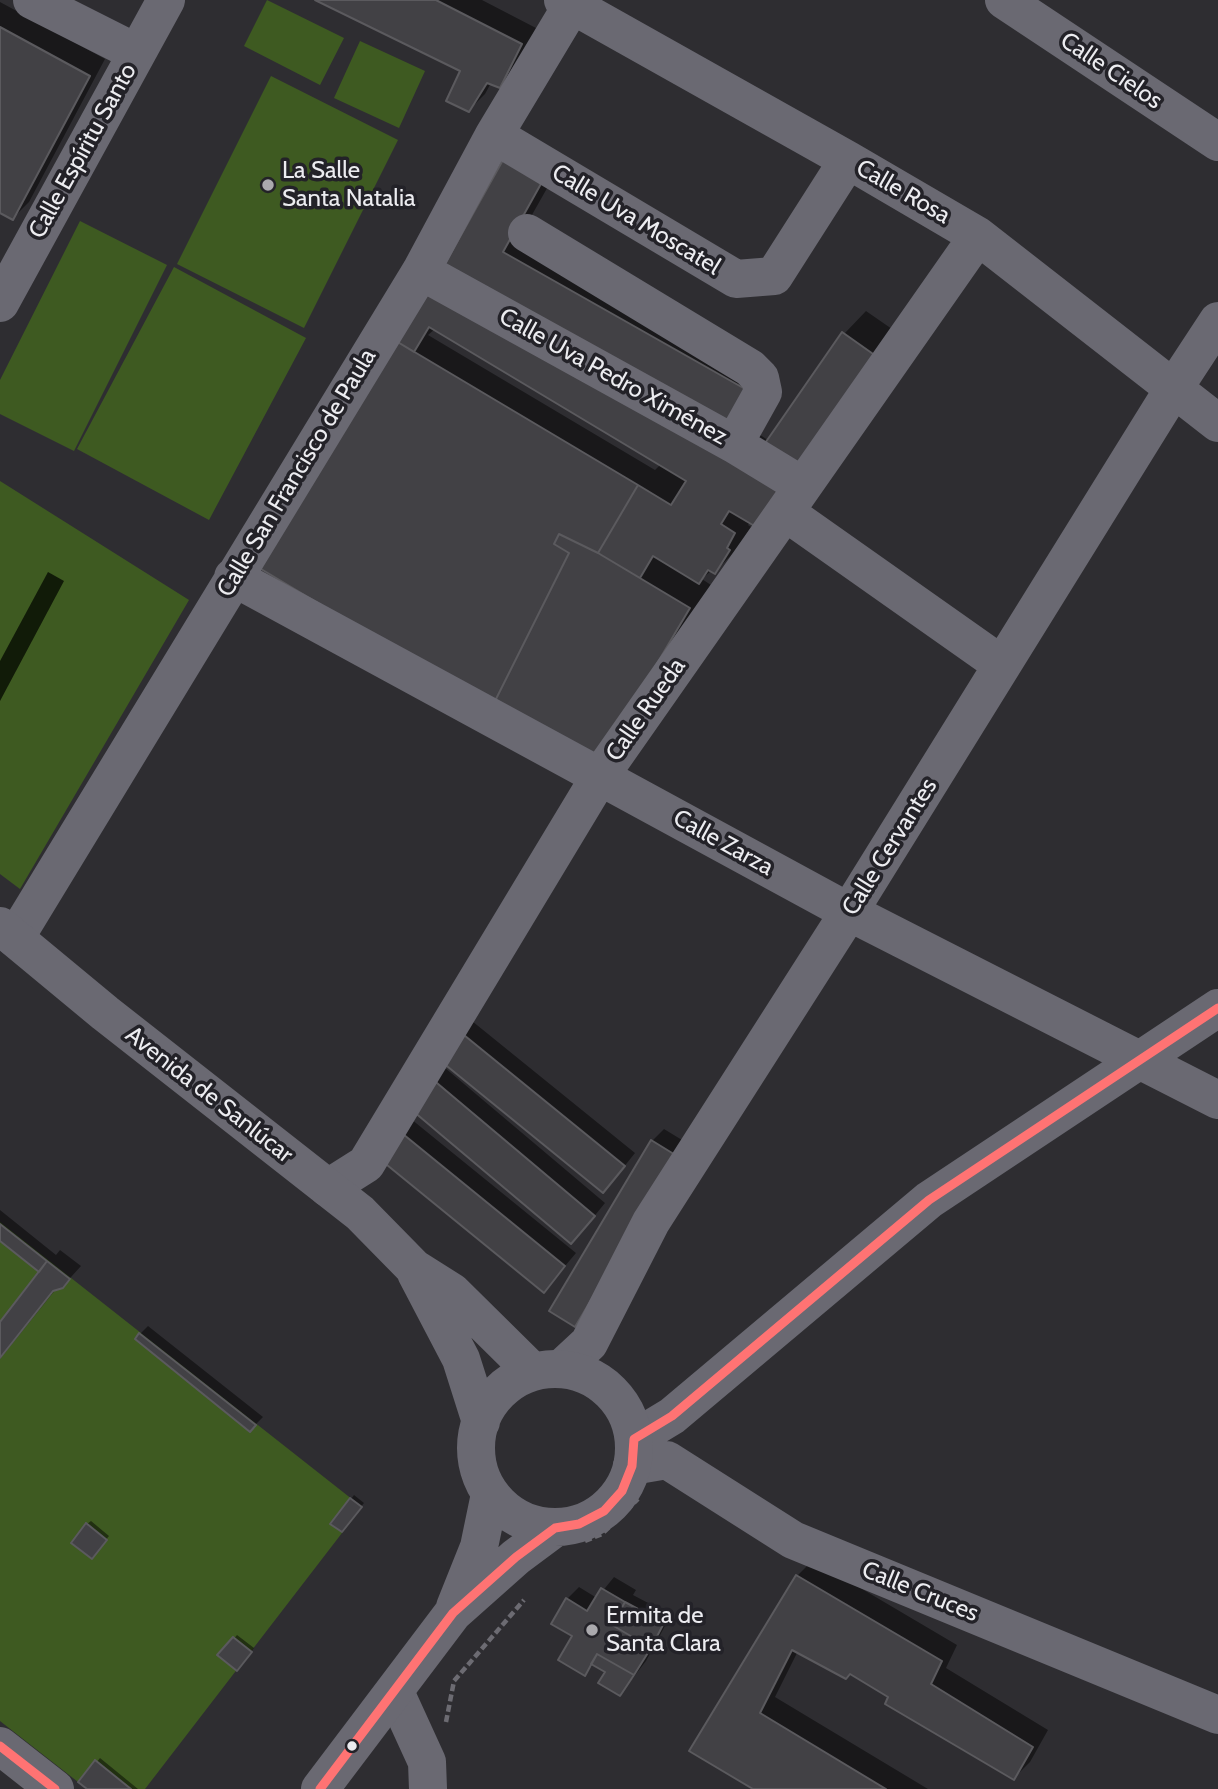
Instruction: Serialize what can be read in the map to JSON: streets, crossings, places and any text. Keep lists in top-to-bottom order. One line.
{"streets":{"street":["Calle Cielos","Calle Espíritu Santo","Calle Rosa","Calle Uva Moscatel","Calle Uva Pedro Ximénez","Calle San Francisco de Paula","Calle Rueda","Calle Zarza","Calle Cervantes","Avenida de Sanlúcar","Calle Cruces"]},"crossings":[["Calle Rosa","Calle Uva Moscatel"],["Calle Rosa","Calle San Francisco de Paula"],["Calle Rosa","Calle Rueda"],["Calle Rosa","Calle Cervantes"],["Calle Uva Moscatel","Calle San Francisco de Paula"],["Calle Uva Pedro Ximénez","Calle San Francisco de Paula"],["Calle Uva Pedro Ximénez","Calle Rueda"],["Calle Uva Pedro Ximénez","Calle Cervantes"],["Calle San Francisco de Paula","Calle Zarza"],["Calle San Francisco de Paula","Avenida de Sanlúcar"],["Calle Rueda","Calle Zarza"],["Calle Rueda","Avenida de Sanlúcar"],["Calle Zarza","Calle Cervantes"],["Calle Cervantes","Calle Cruces"]],"places":["La Salle Santa Natalia","Ermita de Santa Clara"]}
